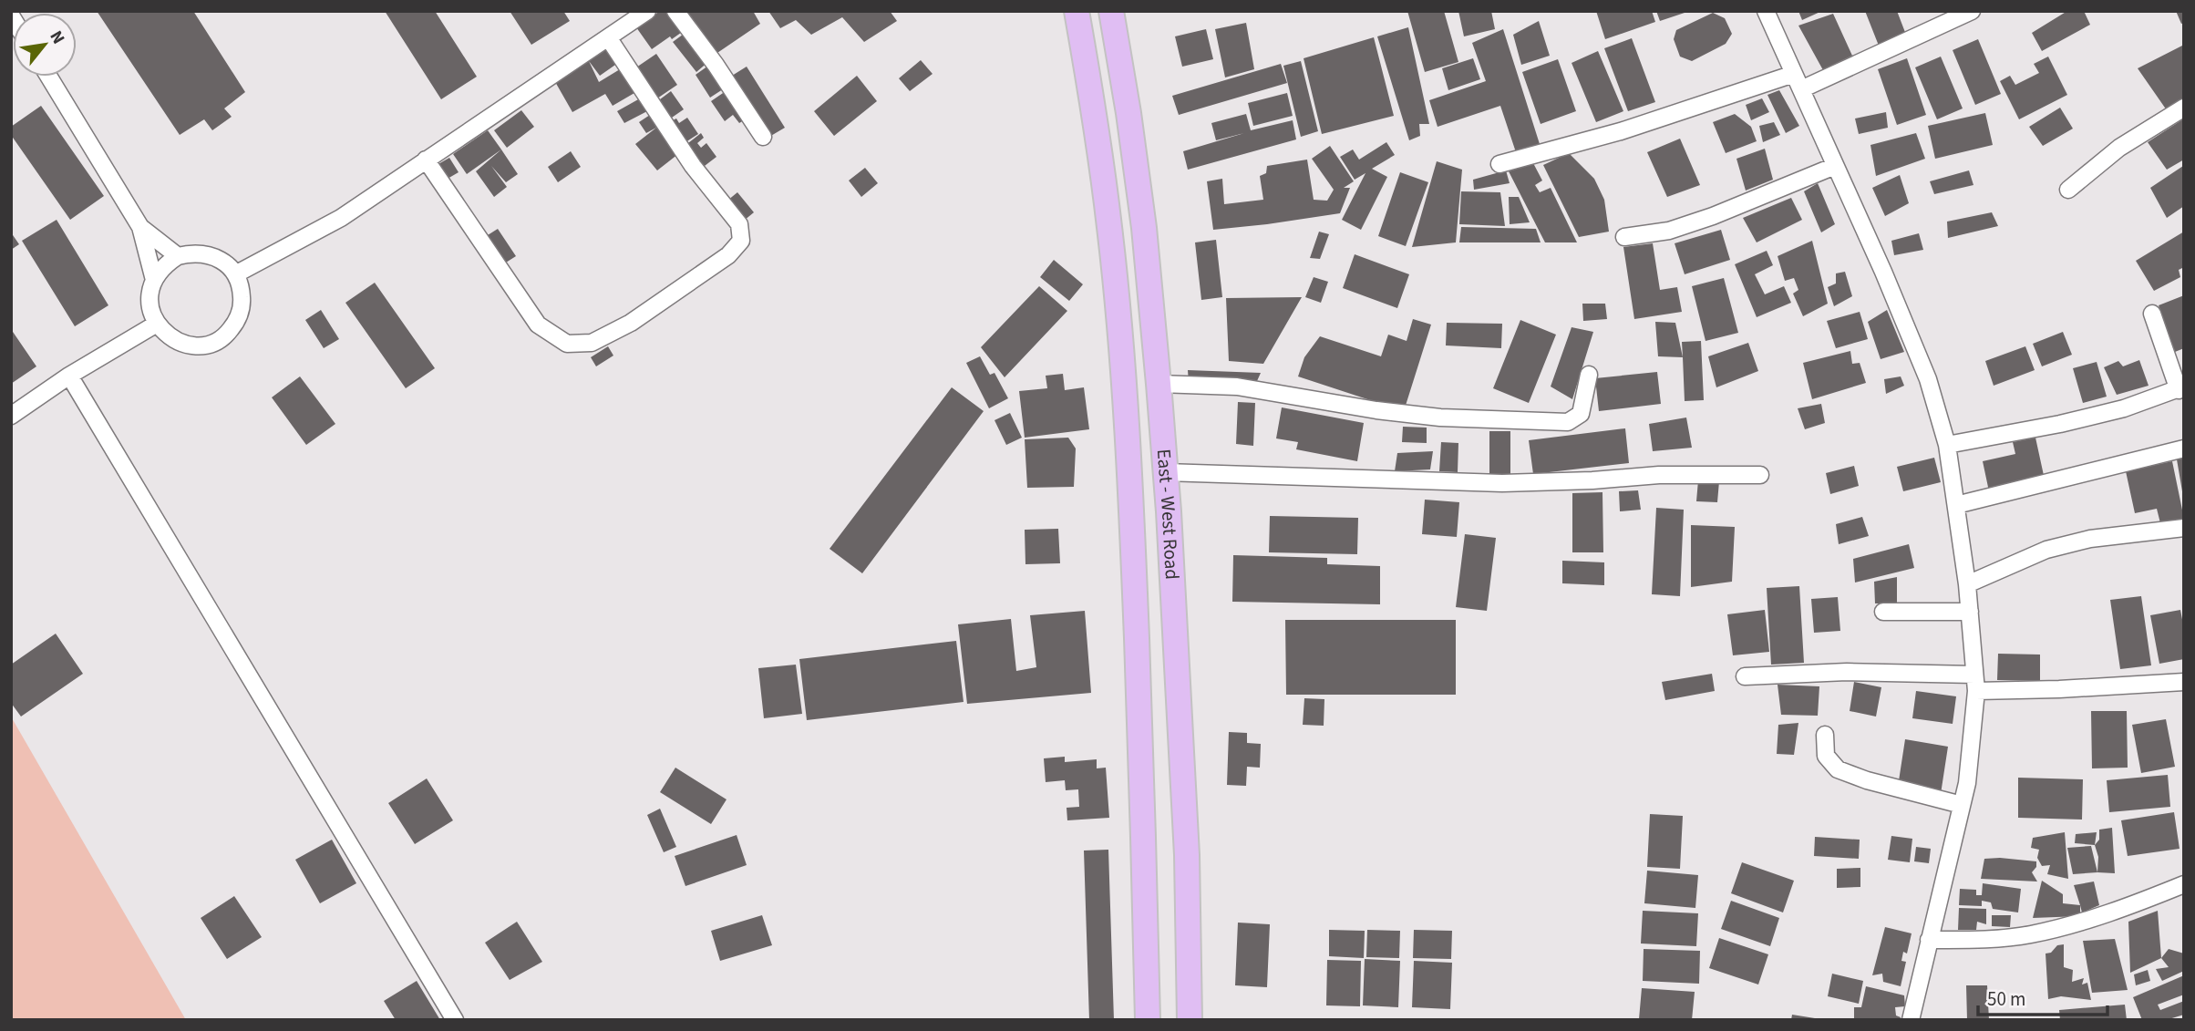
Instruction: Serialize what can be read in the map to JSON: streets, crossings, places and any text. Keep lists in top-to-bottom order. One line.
{"streets":{"main road":["East - West Road"]},"scale_bar":"50 m","north":"top right"}
